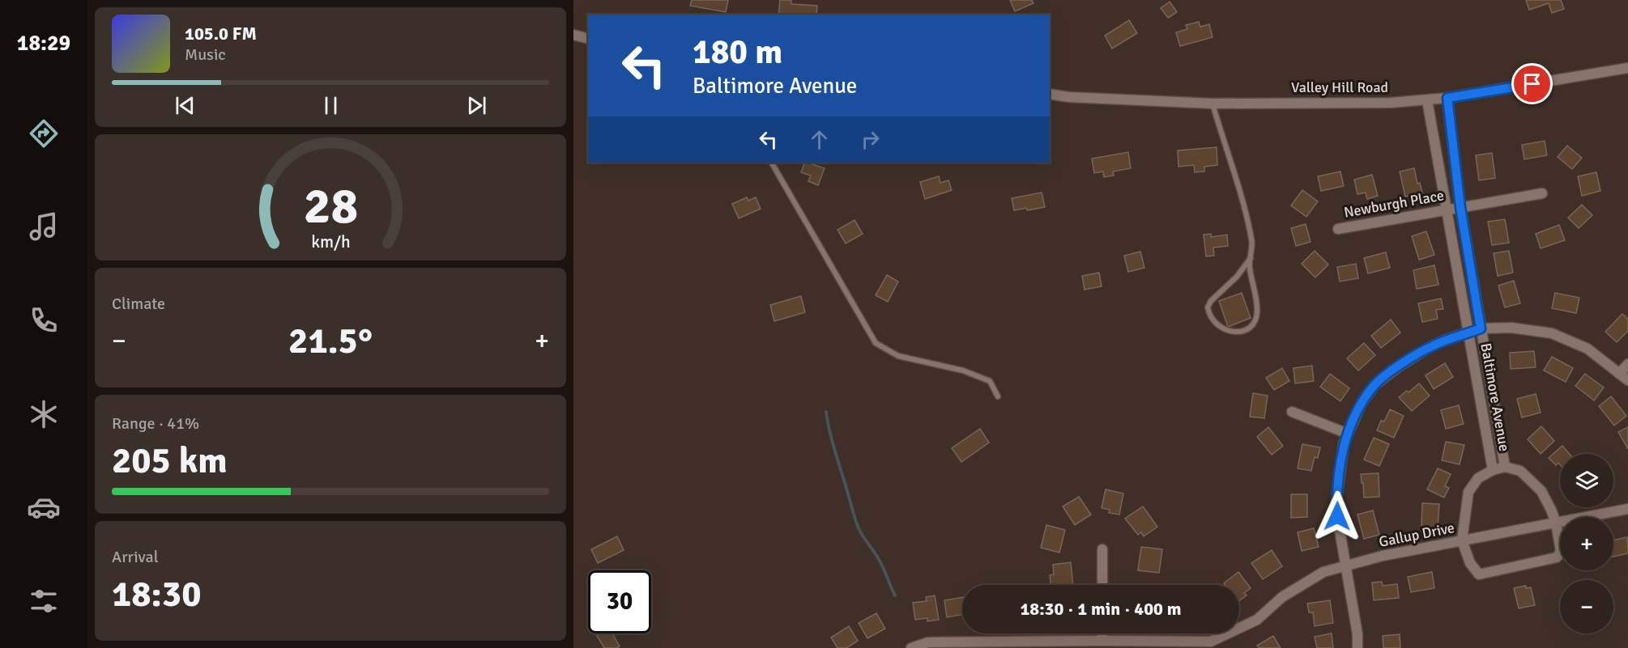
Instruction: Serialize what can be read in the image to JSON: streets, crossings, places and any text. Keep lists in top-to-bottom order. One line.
{"streets":{"street":["Valley Hill Road","Newburgh Place","Baltimore Avenue","Gallup Drive"]},"crossings":[["Valley Hill Road","Baltimore Avenue"],["Newburgh Place","Baltimore Avenue"]],"page":{"tabs":"18:29","song":["105.0 FM","Music"],"turn":["180 m","Baltimore Avenue"],"tile":["Climate",["Range · 41%","205 km"],["Arrival","18:30"]],"heat":["−","21.5°","+"],"map_buttons":["+","−"],"limit":"30","trip":"18:30 · 1 min · 400 m","gauge":["28","km/h"]}}
